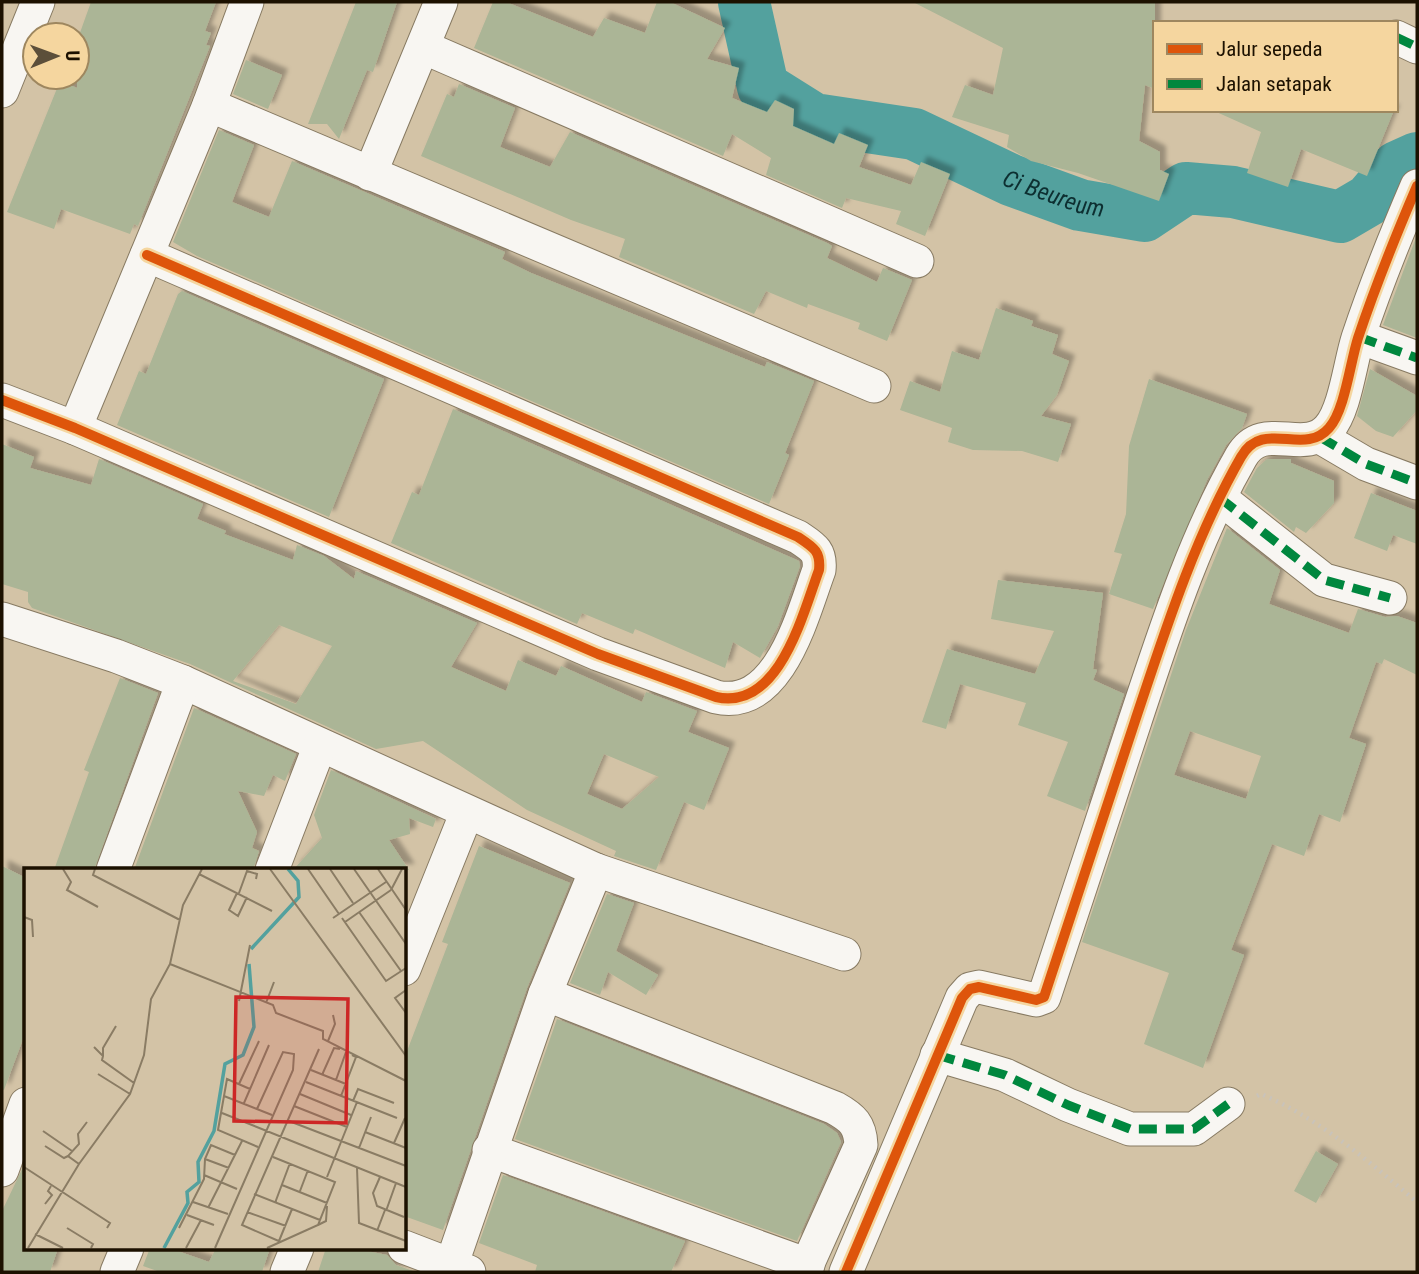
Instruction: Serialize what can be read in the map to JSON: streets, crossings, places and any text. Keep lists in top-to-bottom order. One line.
{"water":["Ci Beureum"],"legend":["Jalur sepeda","Jalan setapak"],"north":"right"}
